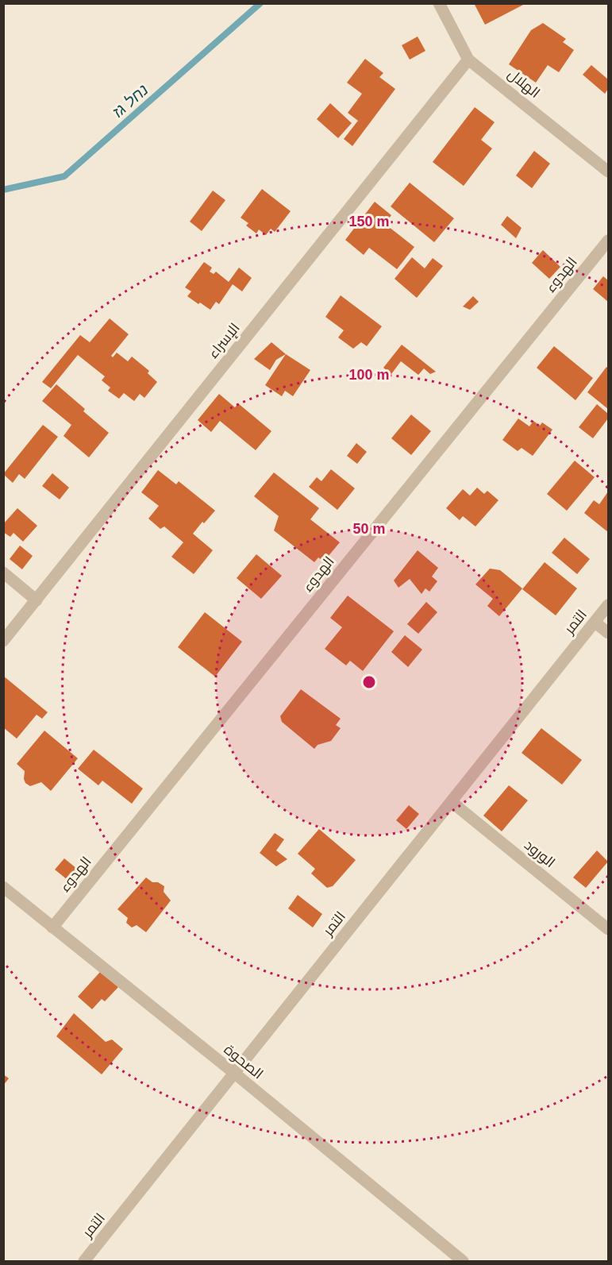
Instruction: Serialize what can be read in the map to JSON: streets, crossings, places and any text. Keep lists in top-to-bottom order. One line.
{"streets":{"street":["الهلال","الهدوء","الإسراء","التمر","الورود","الصحوة"]},"crossings":[["الهلال","الإسراء"],["الهدوء","الصحوة"],["التمر","الورود"],["التمر","الصحوة"]],"water":["נחל גז"],"rings":["150 m","100 m","50 m"]}
